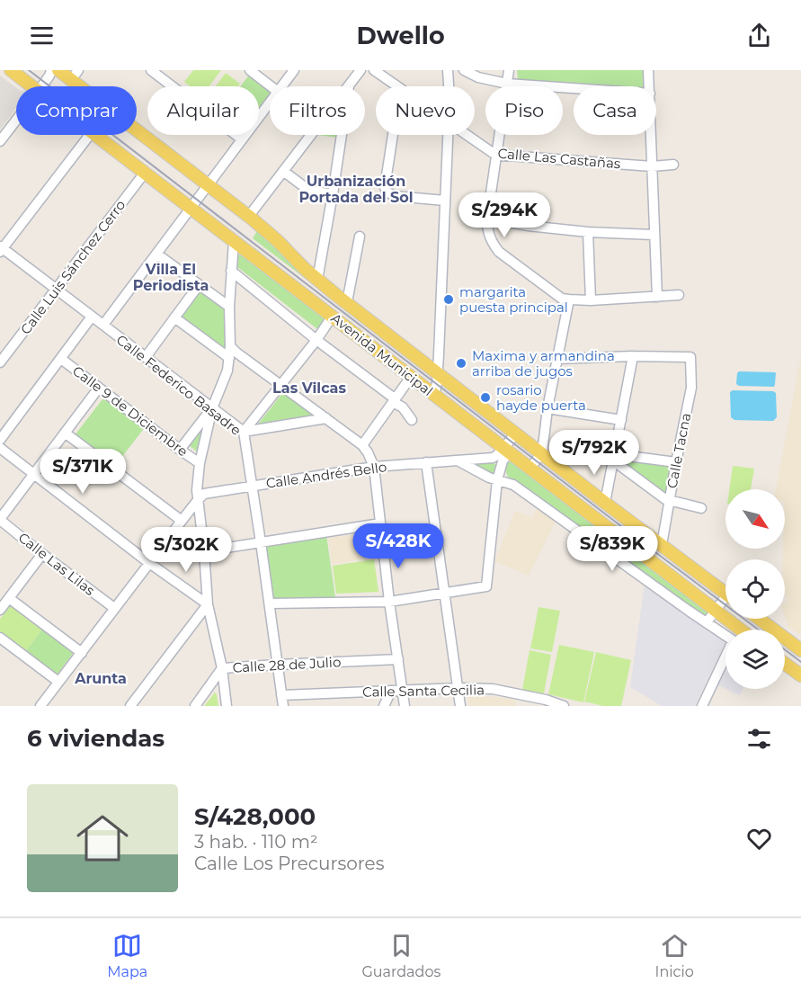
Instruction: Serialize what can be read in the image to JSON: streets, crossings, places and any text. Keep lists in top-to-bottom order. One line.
{"streets":{"main road":["Avenida Municipal"],"street":["Calle Las Castañas","Calle Luis Sánchez Cerro","Calle Federico Basadre","Calle 9 de Diciembre","Calle Tacna","Calle Andrés Bello","Calle Las Lilas","Calle 28 de Julio","Calle Santa Cecilia"]},"crossings":[["Calle Luis Sánchez Cerro","Avenida Municipal"],["Calle Luis Sánchez Cerro","Calle Federico Basadre"],["Avenida Municipal","Calle Tacna"],["Avenida Municipal","Calle Andrés Bello"],["Calle Federico Basadre","Calle Andrés Bello"],["Calle Federico Basadre","Calle 28 de Julio"],["Calle Federico Basadre","Calle Santa Cecilia"]],"districts":["Urbanización Portada del Sol","Villa El Periodista","Las Vilcas","Arunta"],"places":["margarita puesta principal","Maxima y armandina arriba de jugos","rosario hayde puerta"],"north":"bottom right","page":{"header":"Dwello","chip":["Comprar","Alquilar","Filtros","Nuevo","Piso","Casa"],"price":["S/294K","S/792K","S/371K","S/428K","S/839K","S/302K"],"heading":"6 viviendas","list":[{"name":"S/428,000","note":"3 hab. · 110 m² · Calle Los Precursores"}],"tabs":["Mapa","Guardados","Inicio"]}}
